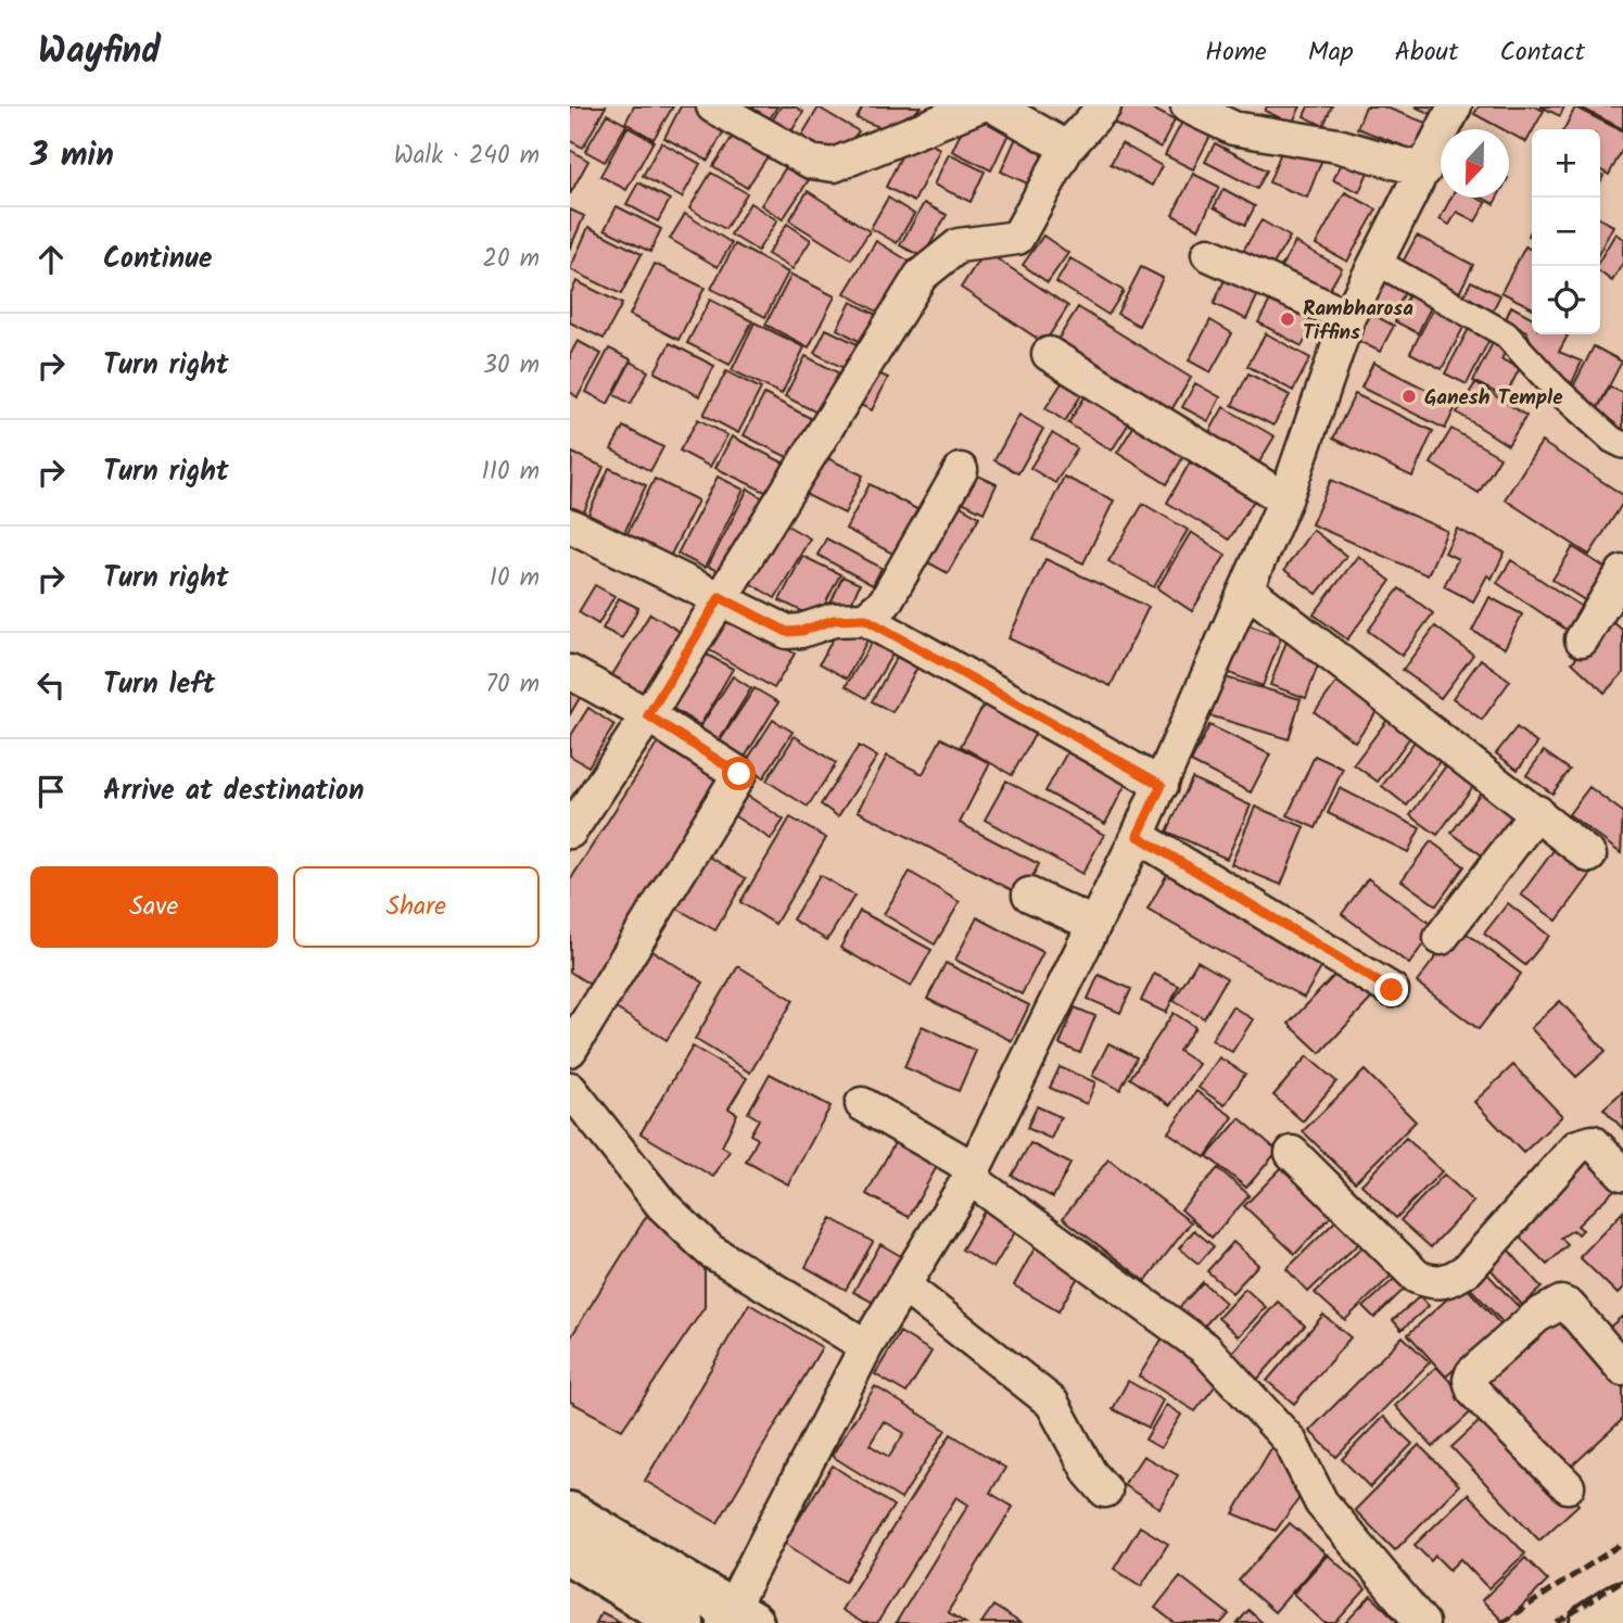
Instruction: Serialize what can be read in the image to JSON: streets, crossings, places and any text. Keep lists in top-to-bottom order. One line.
{"places":["Rambharosa Tiffins","Ganesh Temple"],"north":"bottom","page":{"header":"Wayfind","nav":["Home","Map","About","Contact"],"heading":["3 min","Walk · 240 m"],"map_buttons":["+","−"],"list":[["Continue","20 m"],["Turn right","30 m"],["Turn right","110 m"],["Turn right","10 m"],["Turn left","70 m"],"Arrive at destination"],"buttons":["Save","Share"]}}
